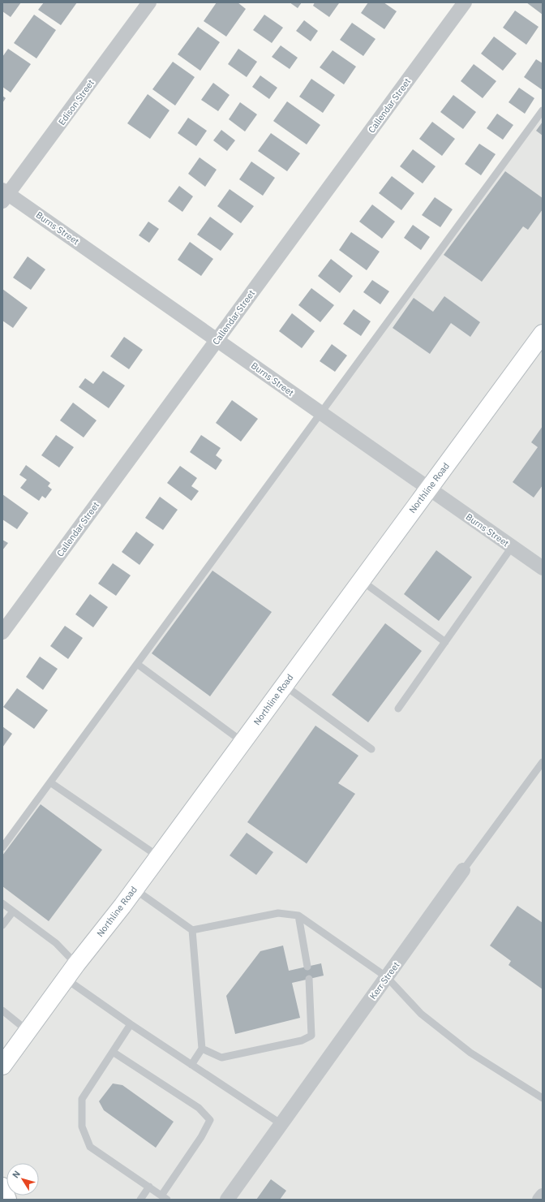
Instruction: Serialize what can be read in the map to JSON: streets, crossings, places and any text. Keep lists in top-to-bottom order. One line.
{"streets":{"main road":["Northline Road"],"street":["Edison Street","Callendar Street","Burns Street","Kerr Street"]},"crossings":[["Edison Street","Burns Street"],["Callendar Street","Burns Street"],["Burns Street","Northline Road"]],"north":"top left"}
